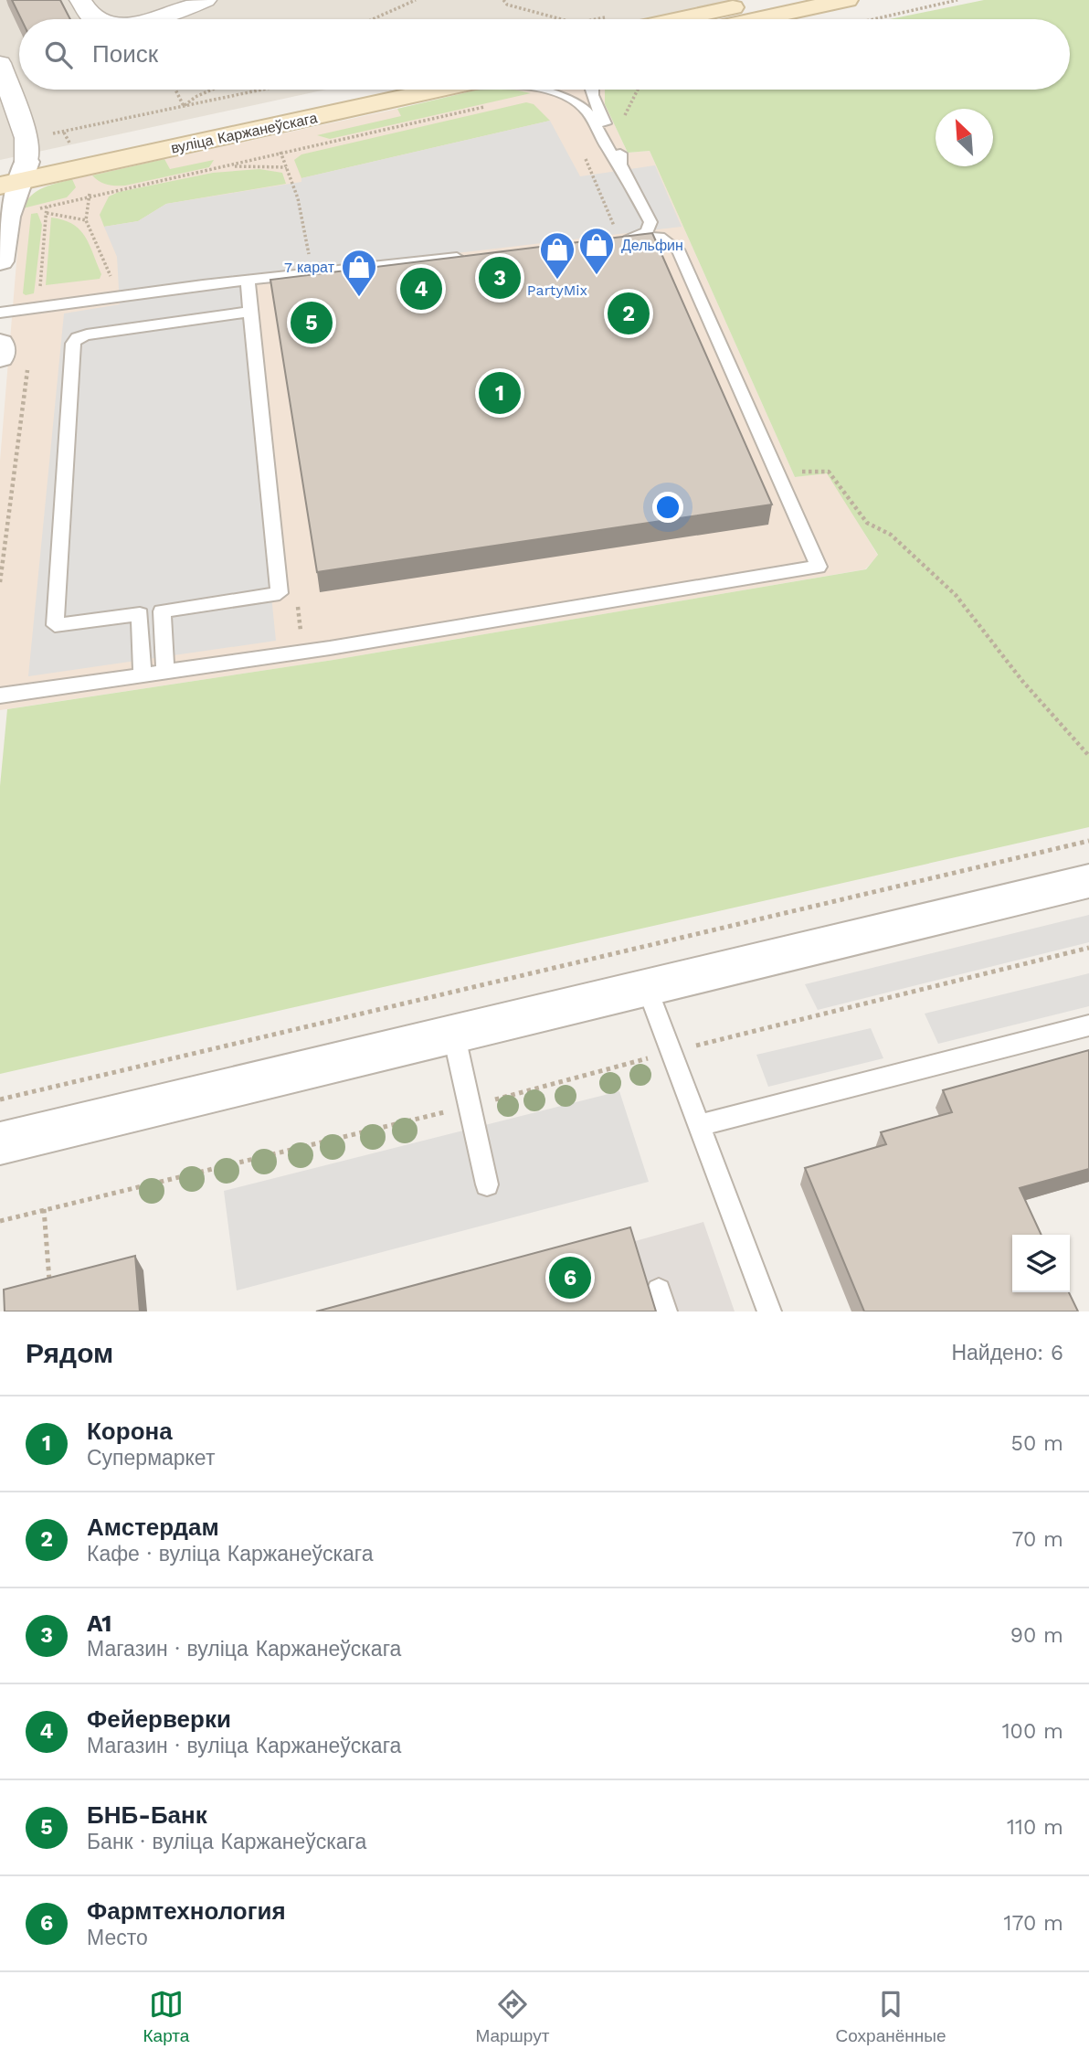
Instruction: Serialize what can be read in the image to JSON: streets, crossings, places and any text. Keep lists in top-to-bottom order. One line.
{"streets":{"main road":["вуліца Каржанеўскага"]},"places":{"shop":["Дельфин","PartyMix","7 карат"]},"north":"top left","page":{"search":"Поиск","pins":["3","4","2","5","1","6"],"heading":["Рядом","Найдено: 6"],"list":[{"mark":"1","name":"Корона","note":"Супермаркет","value":"50 m"},{"mark":"2","name":"Амстердам","note":"Кафе · вуліца Каржанеўскага","value":"70 m"},{"mark":"3","name":"A1","note":"Магазин · вуліца Каржанеўскага","value":"90 m"},{"mark":"4","name":"Фейерверки","note":"Магазин · вуліца Каржанеўскага","value":"100 m"},{"mark":"5","name":"БНБ-Банк","note":"Банк · вуліца Каржанеўскага","value":"110 m"},{"mark":"6","name":"Фармтехнология","note":"Место","value":"170 m"}],"nav":["Карта","Маршрут","Сохранённые"]}}
